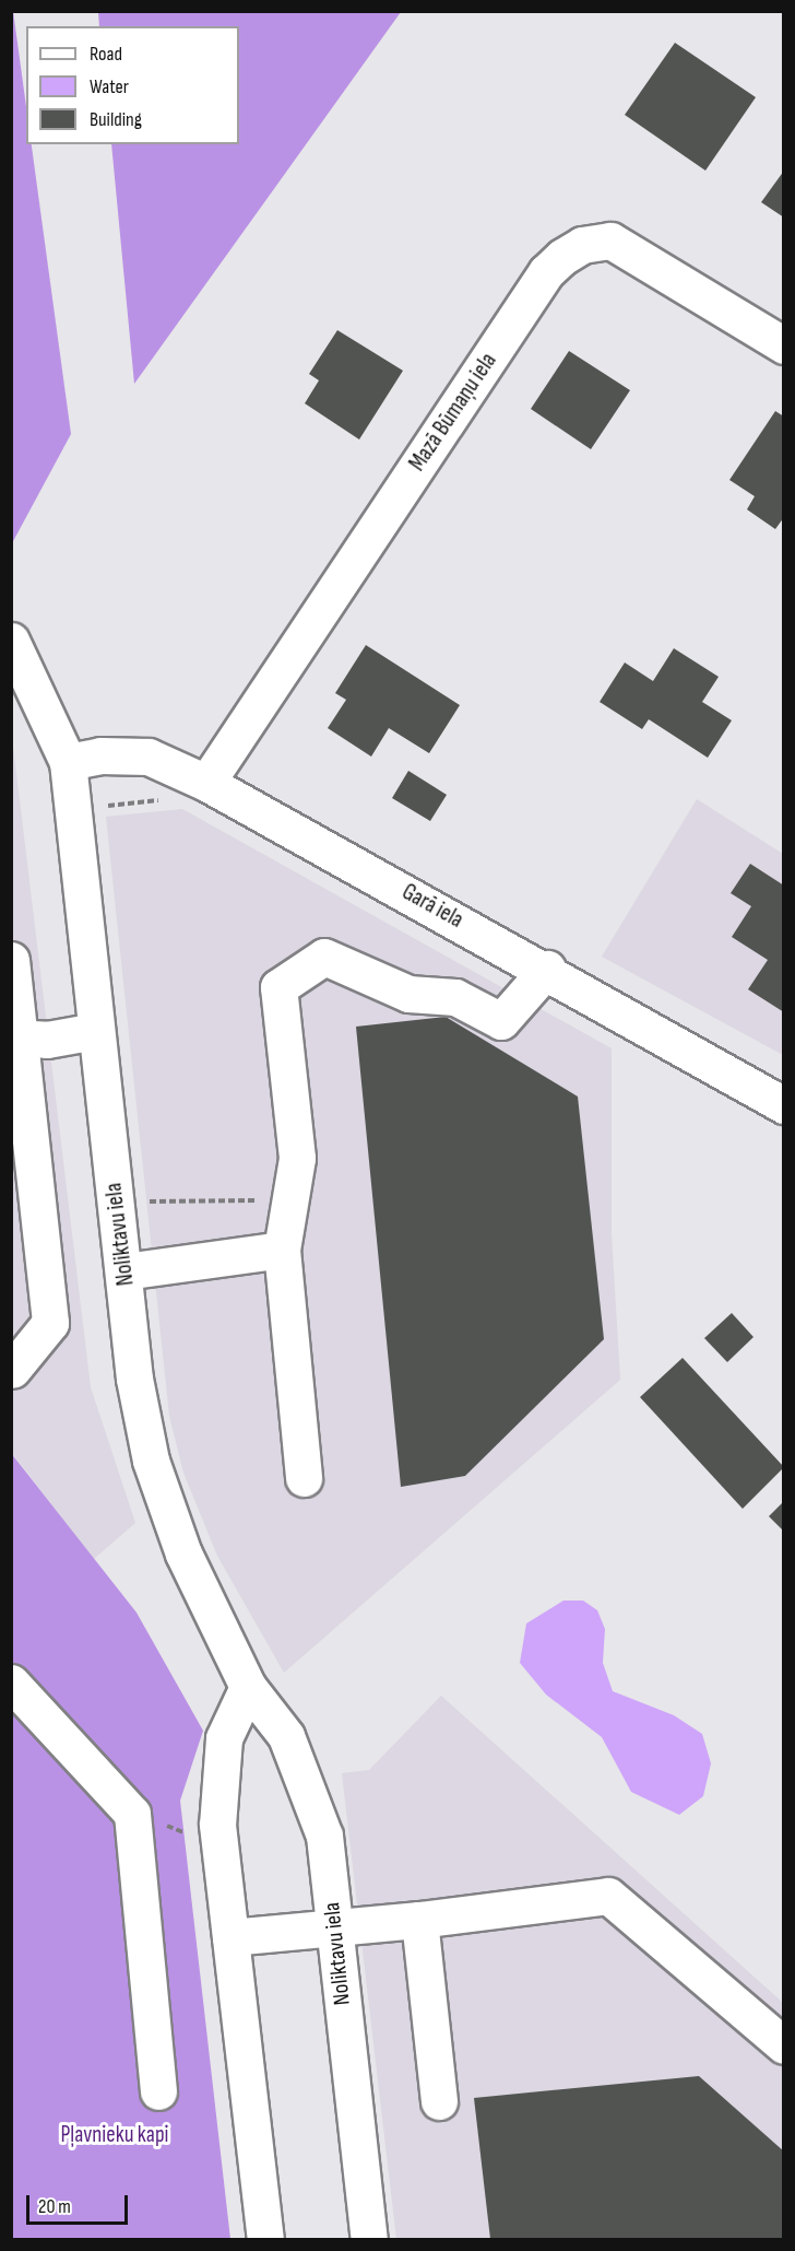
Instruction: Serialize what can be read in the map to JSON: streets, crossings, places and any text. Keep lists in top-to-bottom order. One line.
{"streets":{"street":["Mazā Būmaņu iela","Garā iela","Noliktavu iela"]},"crossings":[["Mazā Būmaņu iela","Garā iela"],["Garā iela","Noliktavu iela"]],"parks":["Pļavnieku kapi"],"legend":["Road","Water","Building"],"scale_bar":"20 m"}
